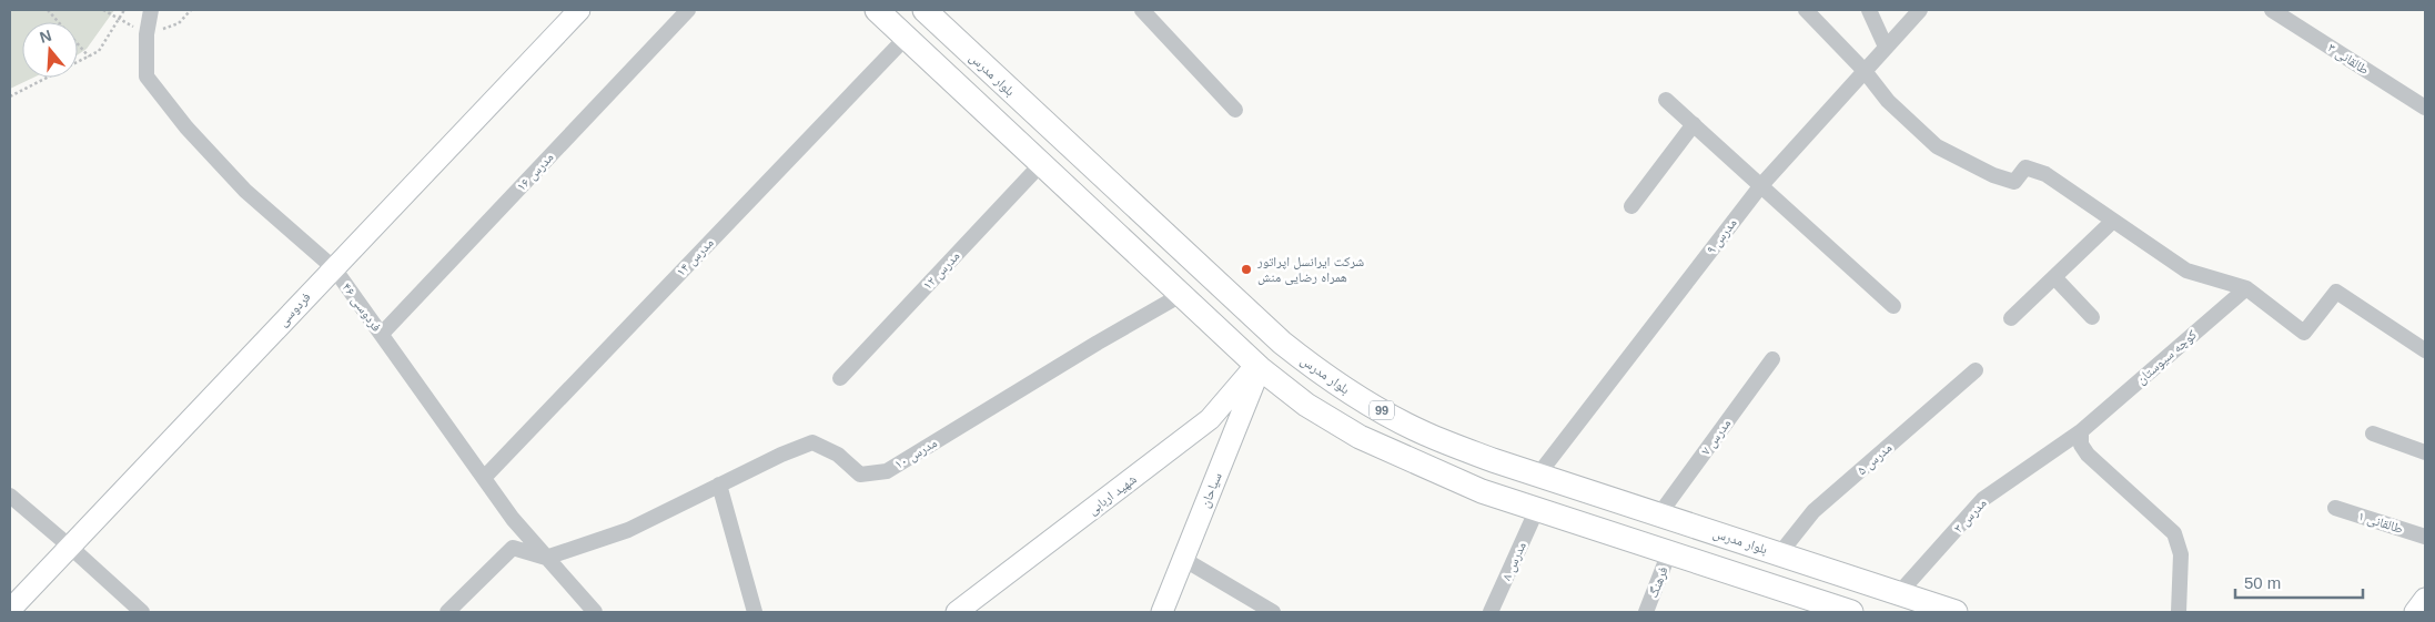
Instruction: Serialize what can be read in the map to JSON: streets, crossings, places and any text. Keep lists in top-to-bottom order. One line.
{"streets":{"main road":["بلوار مدرس","فردوسی","99","سیاحان","شهید اربابی"],"street":["طالقانی ۳","مدرس ۱۶","مدرس ۹","مدرس ۱۴","مدرس ۱۲","فردوسی ۴۶","کوچه سیوستان","مدرس ۷","مدرس ۱۰","مدرس ۵","مدرس ۳","طالقانی ۱","مدرس ۸","فرهنگ"]},"crossings":[["بلوار مدرس","مدرس ۹"],["بلوار مدرس","مدرس ۷"],["بلوار مدرس","مدرس ۵"],["بلوار مدرس","مدرس ۳"],["مدرس ۱۶","فردوسی ۴۶"],["مدرس ۱۴","فردوسی ۴۶"],["مدرس ۱۴","99"],["مدرس ۱۲","99"],["فردوسی ۴۶","فردوسی"],["فردوسی ۴۶","مدرس ۱۰"],["کوچه سیوستان","مدرس ۳"],["99","مدرس ۱۰"],["99","سیاحان"],["99","شهید اربابی"],["99","مدرس ۸"],["99","فرهنگ"],["سیاحان","شهید اربابی"]],"places":["شرکت ایرانسل اپراتور همراه رضایی منش"],"scale_bar":"50 m","north":"top"}
